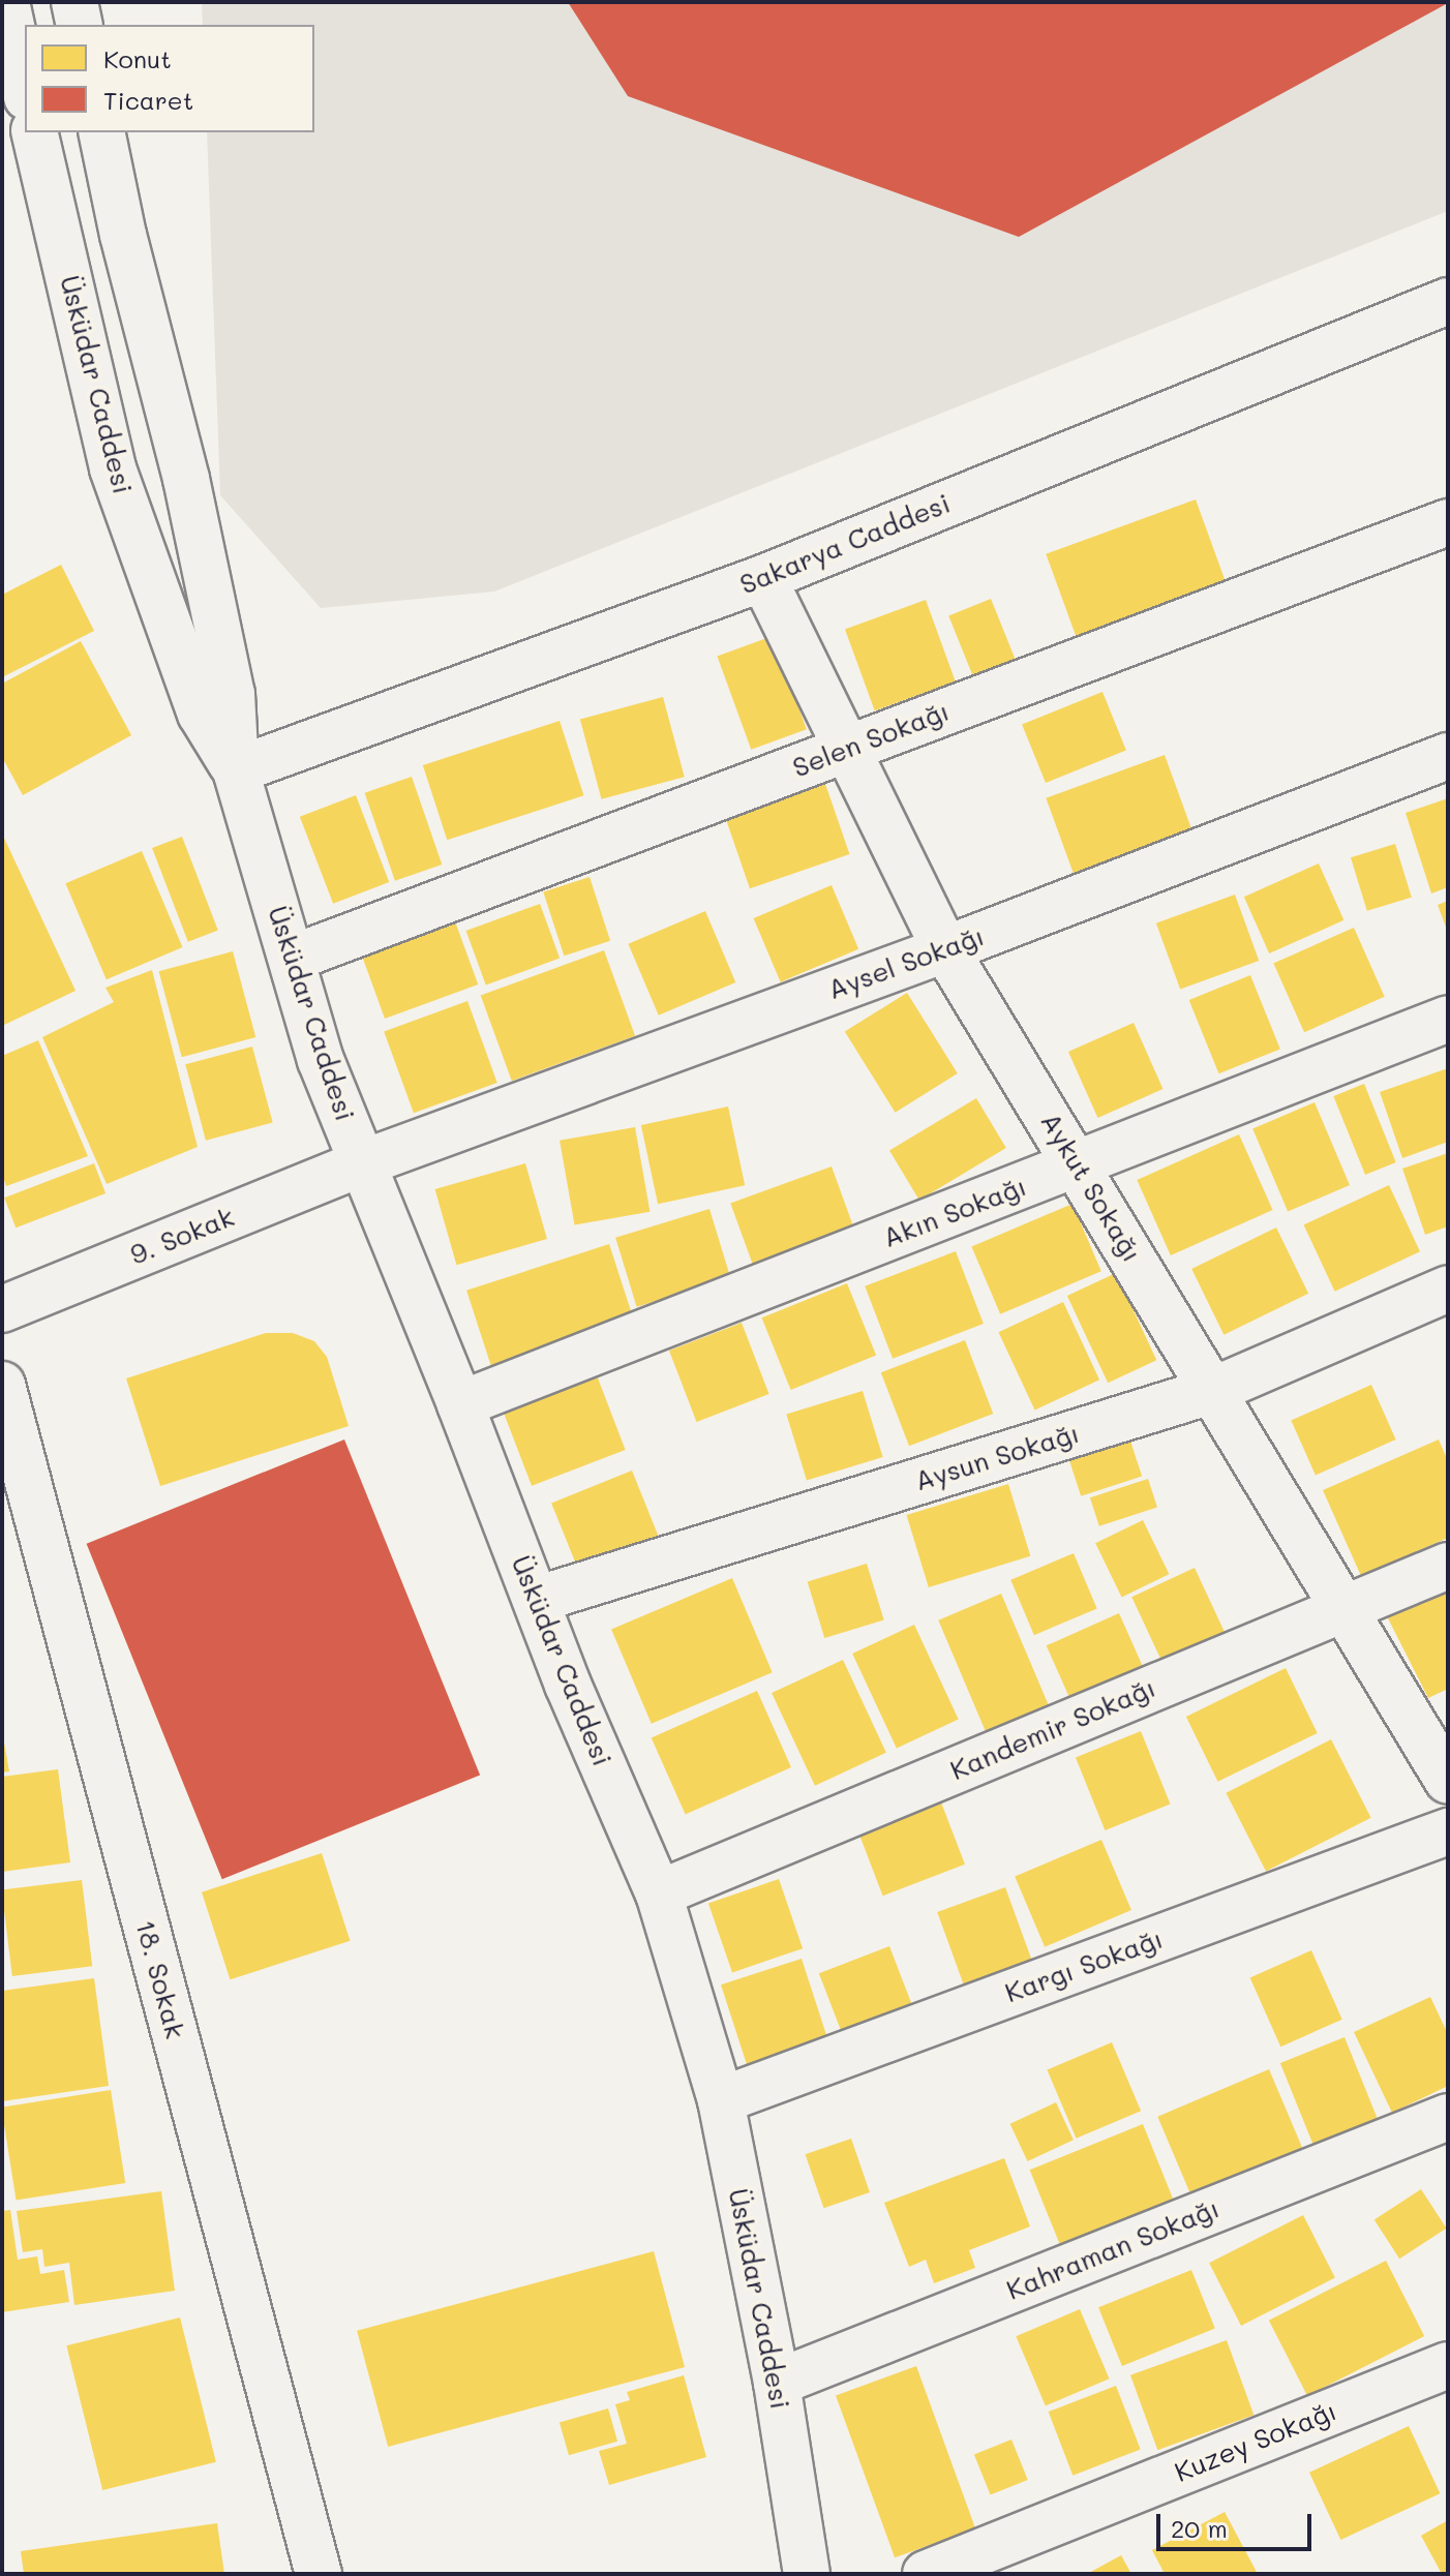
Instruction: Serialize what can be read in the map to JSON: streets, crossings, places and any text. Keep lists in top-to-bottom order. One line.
{"streets":{"street":["Üsküdar Caddesi","Sakarya Caddesi","Selen Sokağı","Aysel Sokağı","Aykut Sokağı","Akın Sokağı","9. Sokak","Aysun Sokağı","Kandemir Sokağı","Kargı Sokağı","18. Sokak","Kahraman Sokağı","Kuzey Sokağı"]},"crossings":[["Üsküdar Caddesi","Sakarya Caddesi"],["Üsküdar Caddesi","Selen Sokağı"],["Üsküdar Caddesi","Aysel Sokağı"],["Üsküdar Caddesi","Akın Sokağı"],["Üsküdar Caddesi","9. Sokak"],["Üsküdar Caddesi","Aysun Sokağı"],["Üsküdar Caddesi","Kandemir Sokağı"],["Üsküdar Caddesi","Kargı Sokağı"],["Üsküdar Caddesi","Kahraman Sokağı"],["Sakarya Caddesi","Aykut Sokağı"],["Selen Sokağı","Aykut Sokağı"],["Aysel Sokağı","Aykut Sokağı"],["Aysel Sokağı","9. Sokak"],["Aykut Sokağı","Akın Sokağı"],["Aykut Sokağı","Aysun Sokağı"],["Aykut Sokağı","Kandemir Sokağı"]],"legend":["Konut","Ticaret"],"scale_bar":"20 m"}
